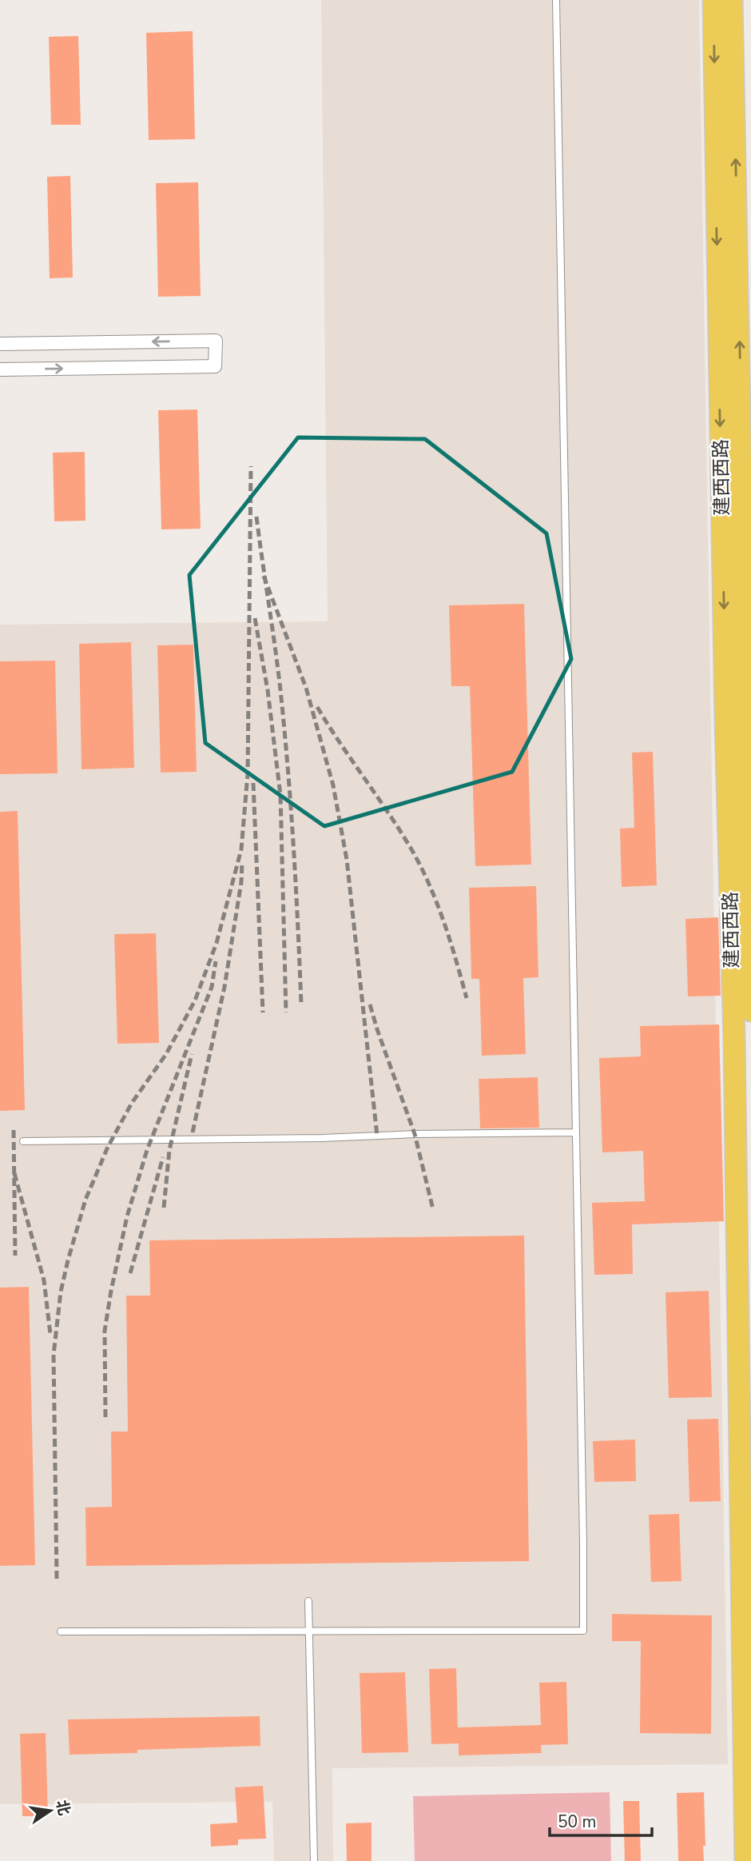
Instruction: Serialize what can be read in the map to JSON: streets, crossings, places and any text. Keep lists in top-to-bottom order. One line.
{"streets":{"highway":["建西西路"]},"scale_bar":"50 m","north":"right"}
